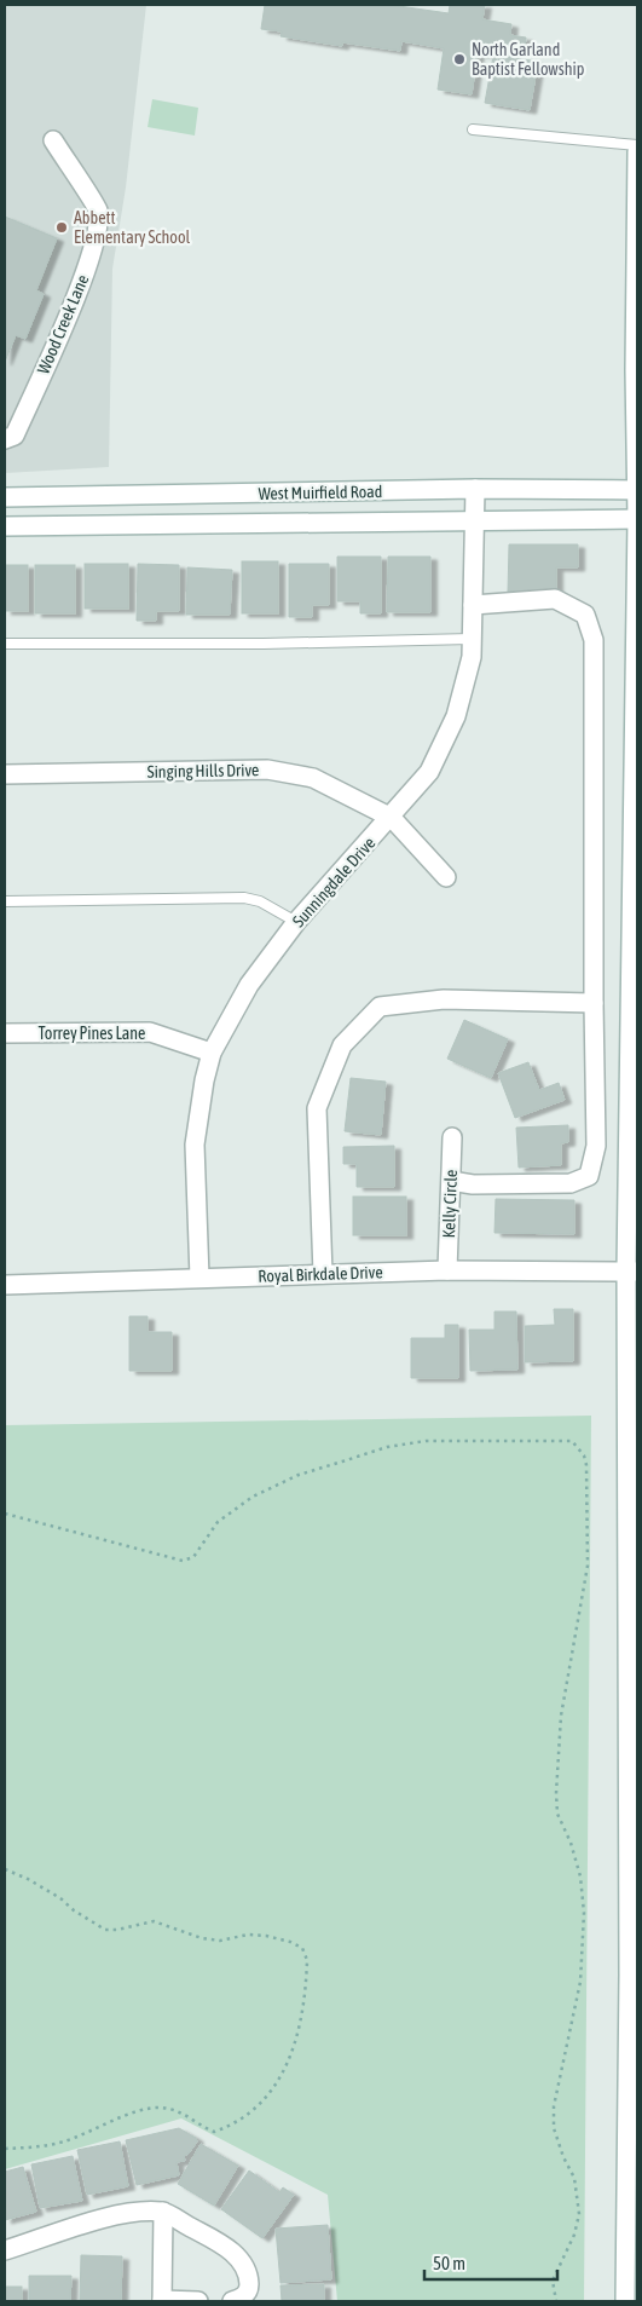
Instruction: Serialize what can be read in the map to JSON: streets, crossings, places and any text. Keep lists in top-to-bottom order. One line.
{"streets":{"street":["Wood Creek Lane","West Muirfield Road","Singing Hills Drive","Sunningdale Drive","Torrey Pines Lane","Kelly Circle","Royal Birkdale Drive"]},"crossings":[["West Muirfield Road","Sunningdale Drive"],["Singing Hills Drive","Sunningdale Drive"],["Sunningdale Drive","Torrey Pines Lane"],["Sunningdale Drive","Royal Birkdale Drive"],["Kelly Circle","Royal Birkdale Drive"]],"places":["North Garland Baptist Fellowship","Abbett Elementary School"],"scale_bar":"50 m"}
